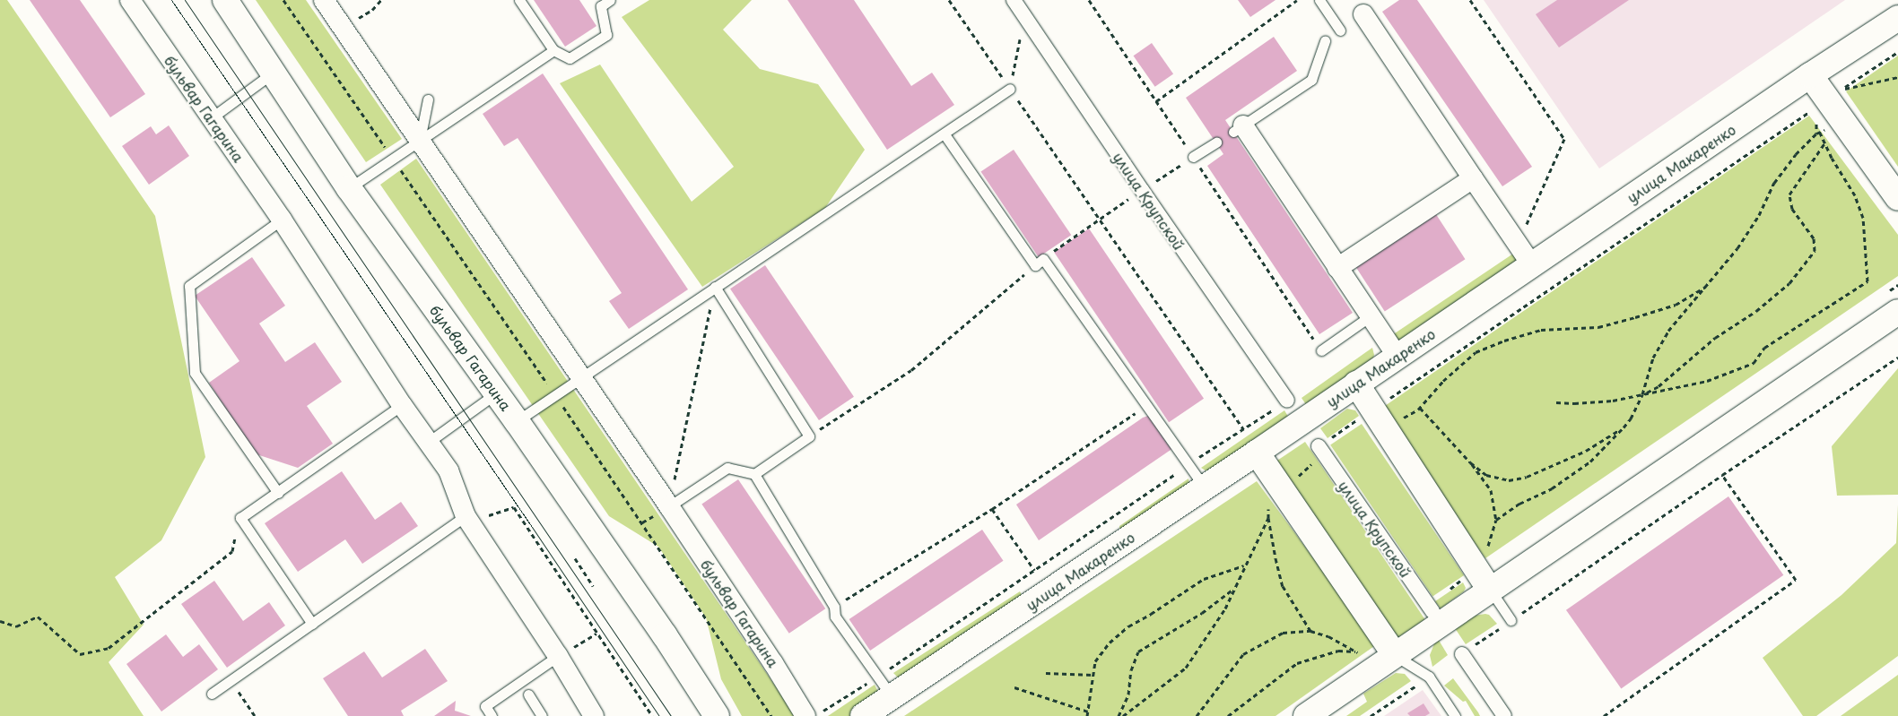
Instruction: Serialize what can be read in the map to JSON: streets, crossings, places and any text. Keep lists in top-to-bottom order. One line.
{"streets":{"main road":["бульвар Гагарина","улица Макаренко"],"street":["улица Крупской"]}}
